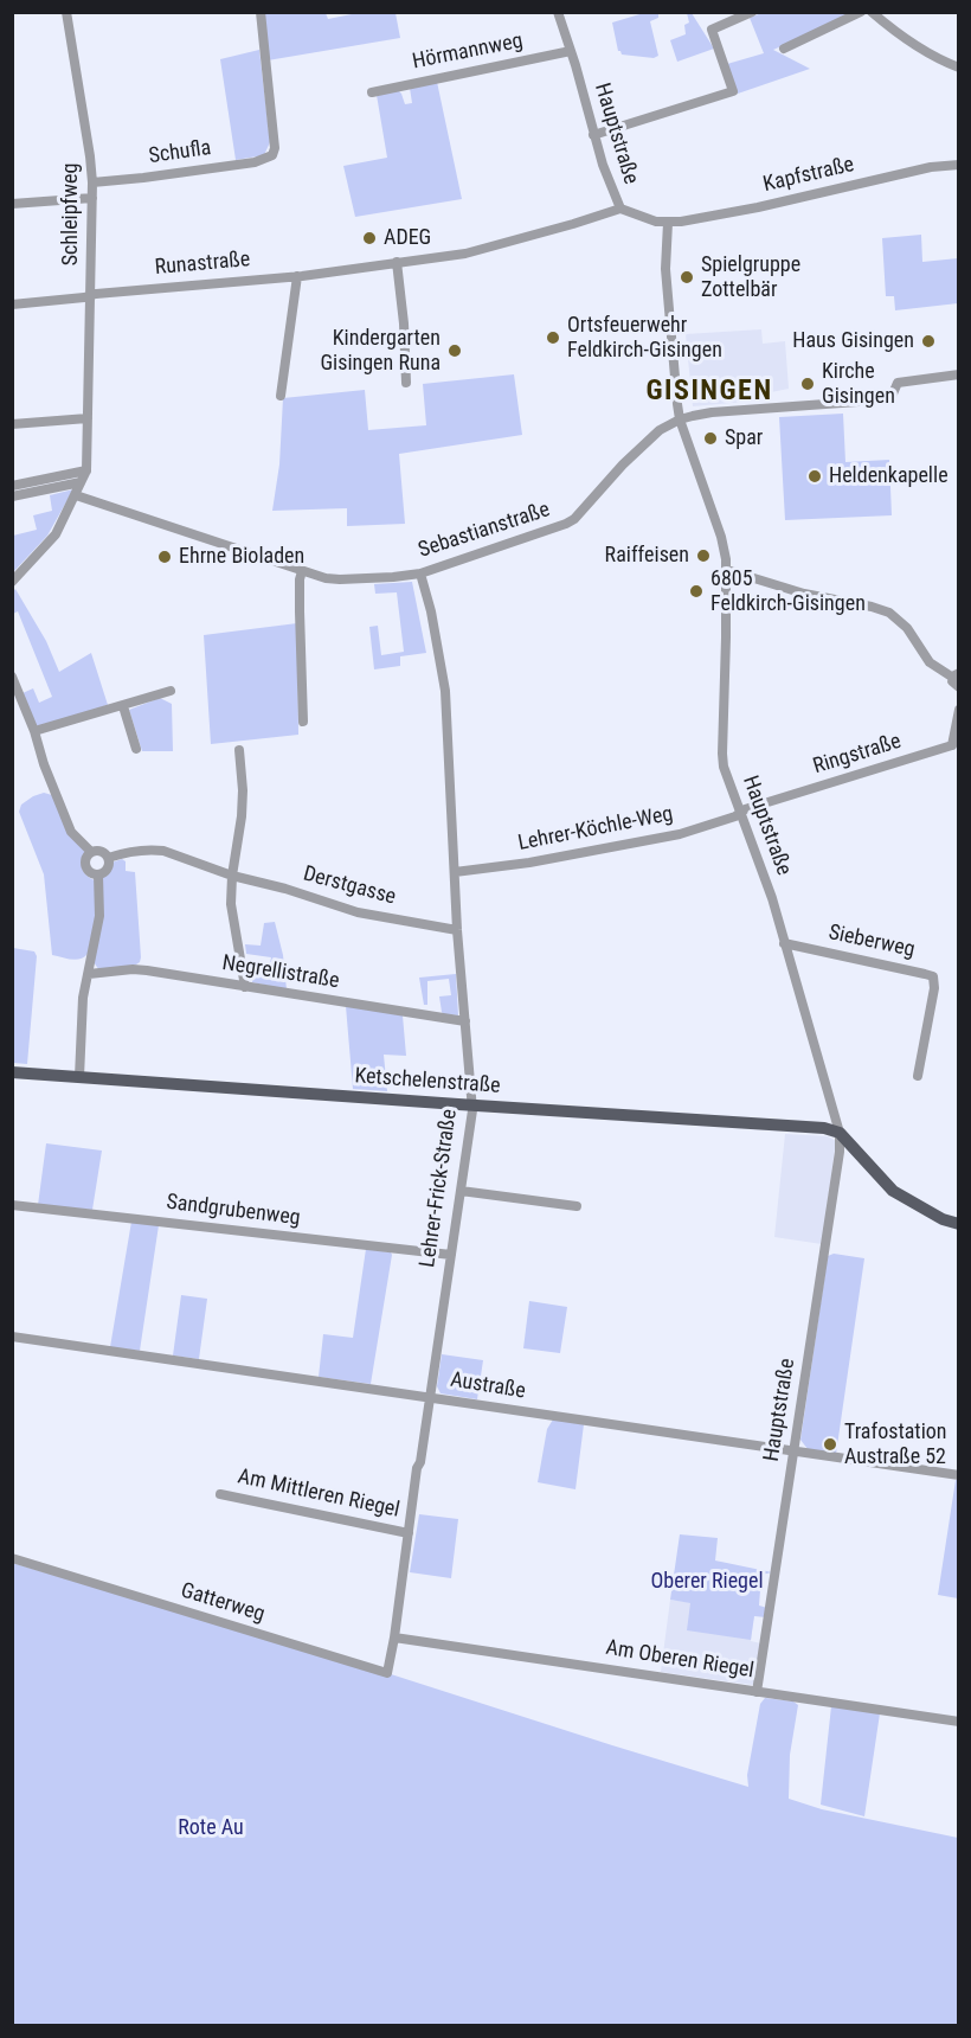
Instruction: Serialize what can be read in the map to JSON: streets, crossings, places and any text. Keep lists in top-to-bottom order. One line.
{"streets":{"main road":["Ketschelenstraße"],"street":["Hörmannweg","Hauptstraße","Schufla","Kapfstraße","Schleipfweg","Runastraße","Sebastianstraße","Ringstraße","Lehrer-Köchle-Weg","Derstgasse","Sieberweg","Negrellistraße","Lehrer-Frick-Straße","Sandgrubenweg","Austraße","Am Mittleren Riegel","Gatterweg","Am Oberen Riegel"]},"crossings":[["Hörmannweg","Hauptstraße"],["Hauptstraße","Kapfstraße"],["Hauptstraße","Runastraße"],["Hauptstraße","Sebastianstraße"],["Hauptstraße","Ringstraße"],["Hauptstraße","Lehrer-Köchle-Weg"],["Hauptstraße","Sieberweg"],["Hauptstraße","Ketschelenstraße"],["Hauptstraße","Austraße"],["Hauptstraße","Am Oberen Riegel"],["Schufla","Schleipfweg"],["Schleipfweg","Runastraße"],["Schleipfweg","Sebastianstraße"],["Sebastianstraße","Lehrer-Frick-Straße"],["Ringstraße","Lehrer-Köchle-Weg"],["Lehrer-Köchle-Weg","Lehrer-Frick-Straße"],["Derstgasse","Lehrer-Frick-Straße"],["Negrellistraße","Lehrer-Frick-Straße"],["Ketschelenstraße","Lehrer-Frick-Straße"],["Lehrer-Frick-Straße","Sandgrubenweg"],["Lehrer-Frick-Straße","Austraße"],["Lehrer-Frick-Straße","Am Mittleren Riegel"],["Lehrer-Frick-Straße","Gatterweg"],["Lehrer-Frick-Straße","Am Oberen Riegel"],["Gatterweg","Am Oberen Riegel"]],"districts":["GISINGEN"],"parks":["Oberer Riegel","Rote Au"],"places":["ADEG","Spielgruppe Zottelbär","Ortsfeuerwehr Feldkirch-Gisingen","Haus Gisingen","Kindergarten Gisingen Runa","Kirche Gisingen","Spar","Heldenkapelle","Raiffeisen","Ehrne Bioladen","6805 Feldkirch-Gisingen","Trafostation Austraße 52"]}
